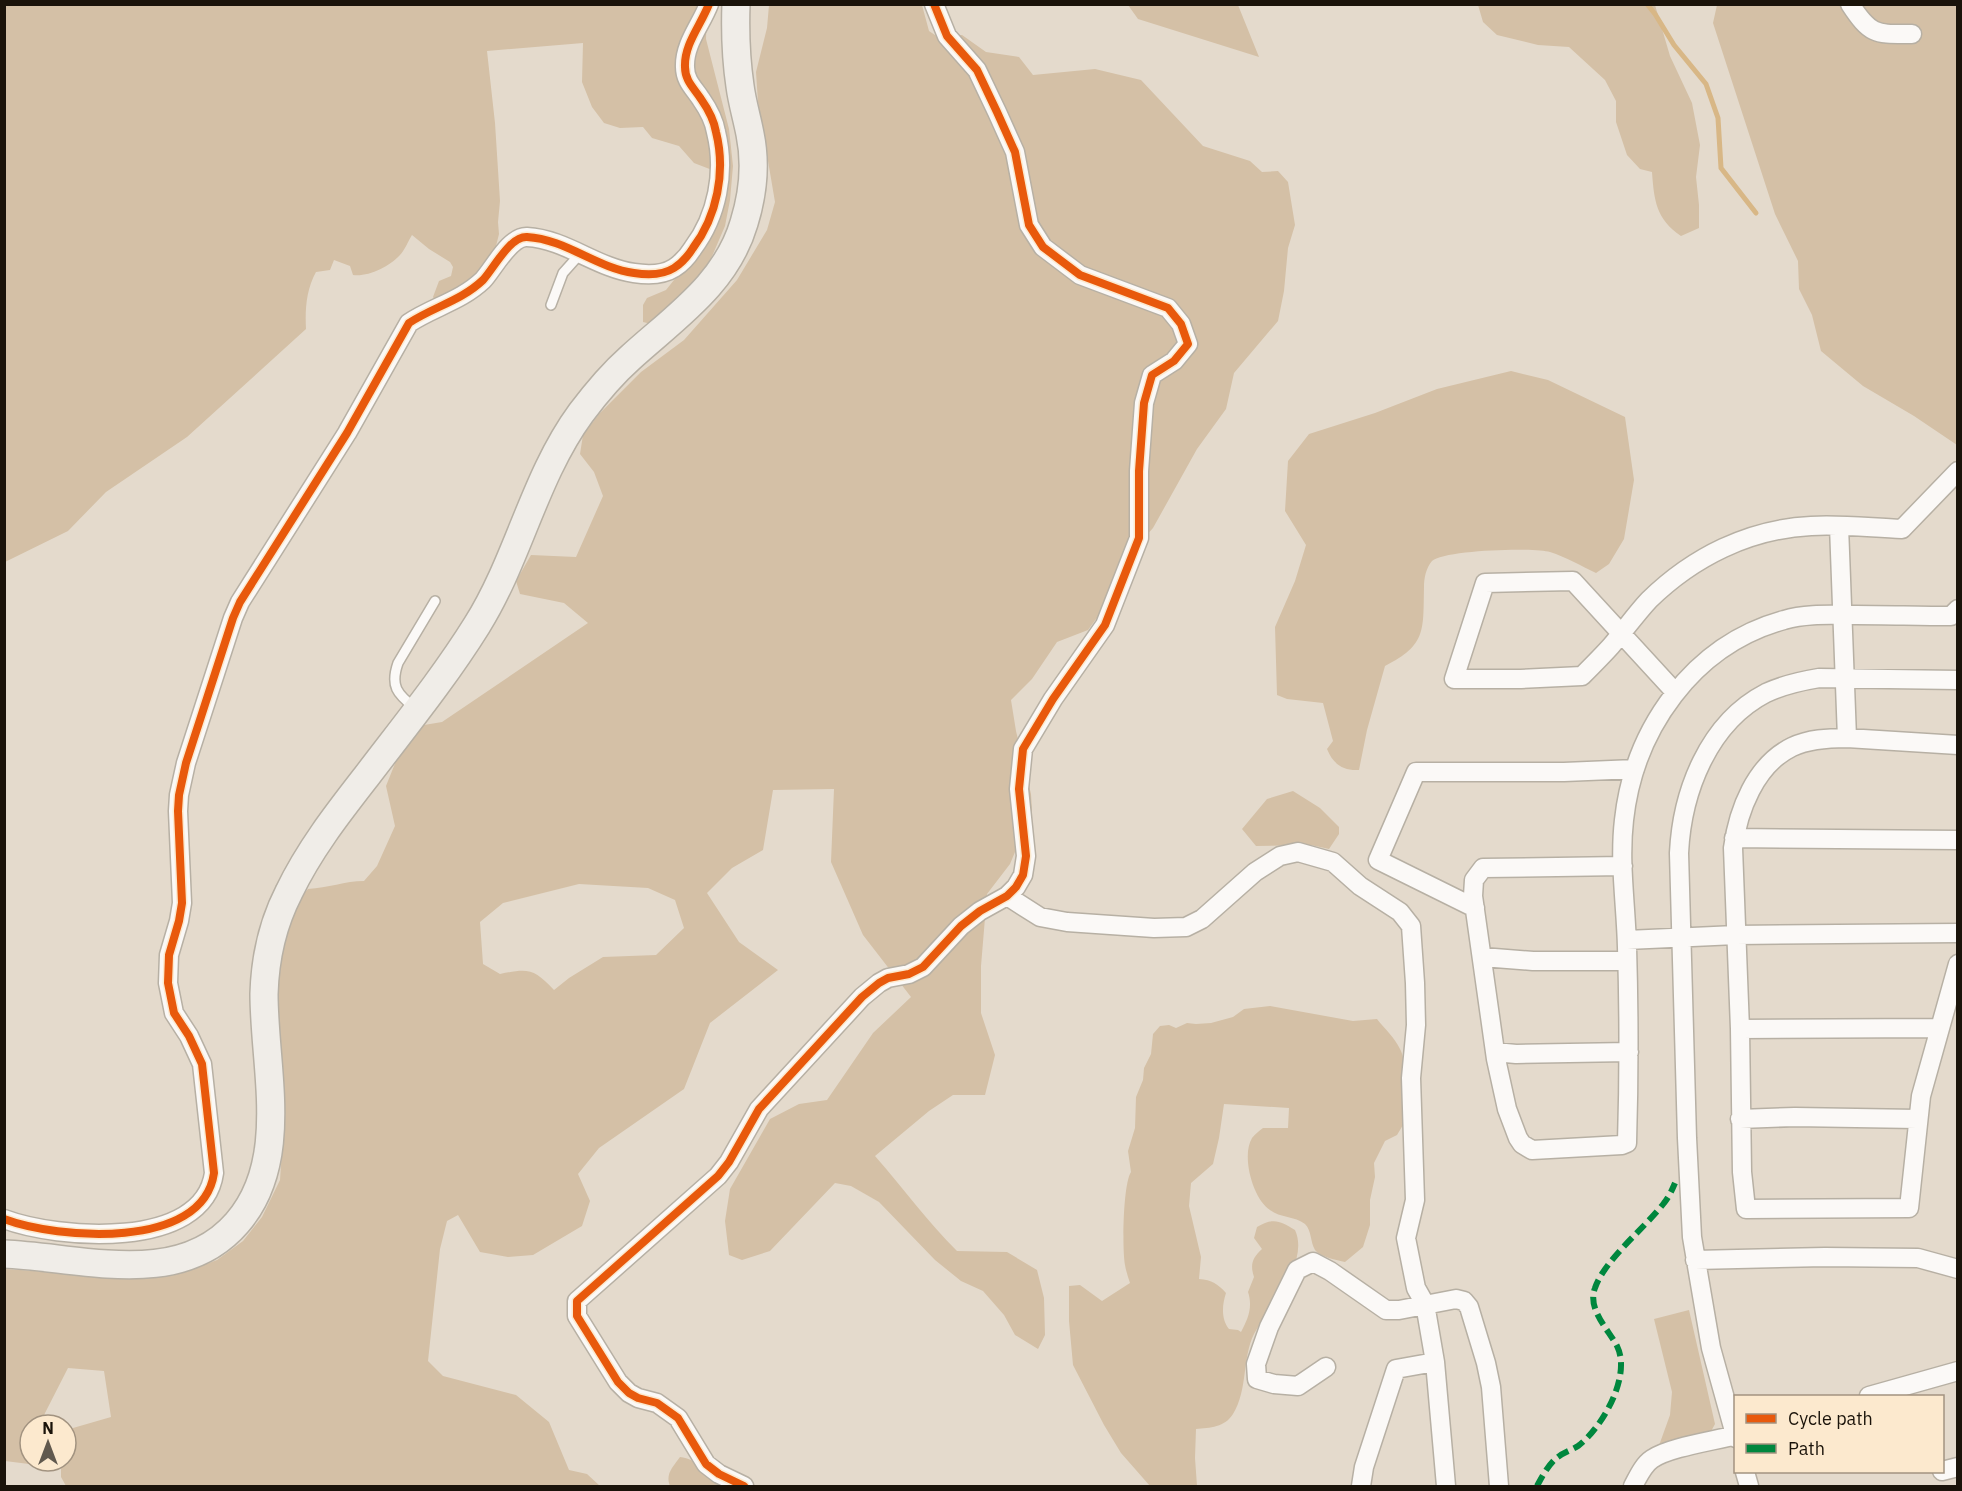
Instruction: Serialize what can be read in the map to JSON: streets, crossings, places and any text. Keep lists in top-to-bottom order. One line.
{"legend":["Cycle path","Path"],"north":"top"}
